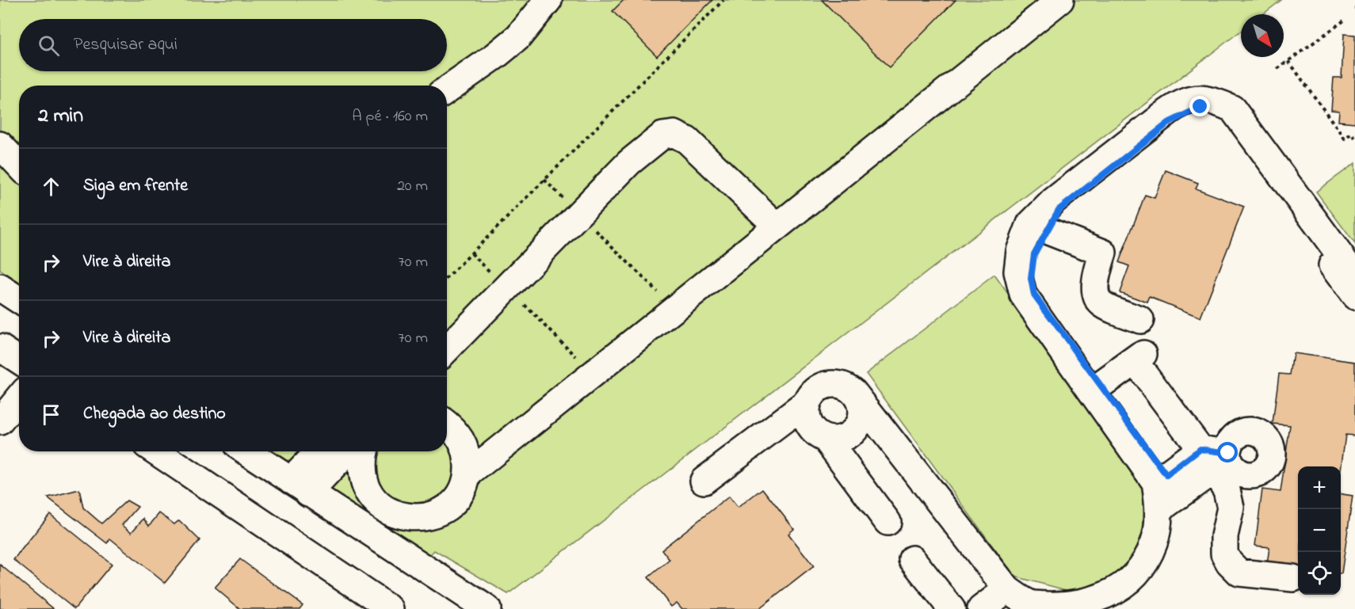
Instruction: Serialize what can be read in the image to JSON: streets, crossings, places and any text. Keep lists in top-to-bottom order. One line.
{"north":"bottom right","page":{"search":"Pesquisar aqui","heading":["2 min","A pé · 160 m"],"list":[["Siga em frente","20 m"],["Vire à direita","70 m"],["Vire à direita","70 m"],"Chegada ao destino"],"map_buttons":["+","−"]}}
